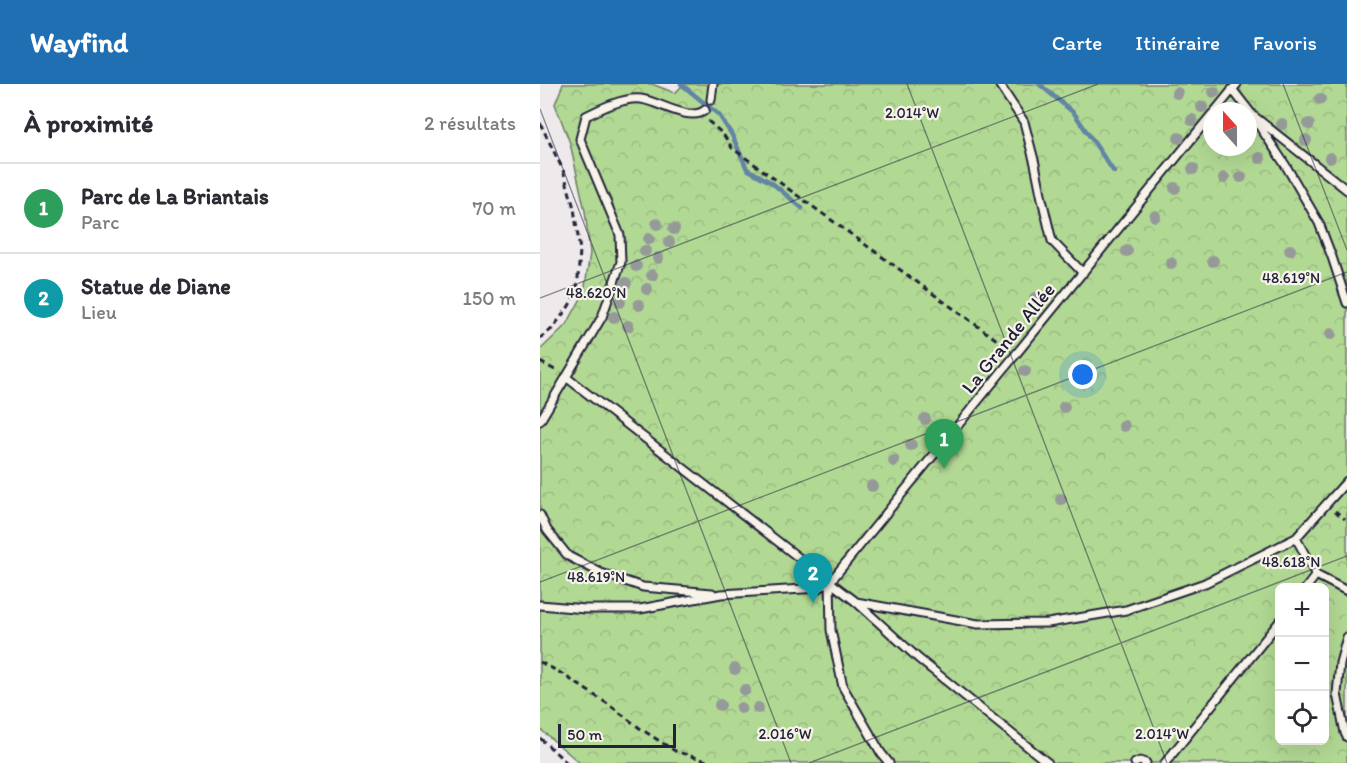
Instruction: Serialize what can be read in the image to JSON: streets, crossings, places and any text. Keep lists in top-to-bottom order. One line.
{"streets":{"lane":["La Grande Allée"]},"scale_bar":"50 m","north":"top","page":{"header":"Wayfind","nav":["Carte","Itinéraire","Favoris"],"heading":["À proximité","2 résultats"],"list":[{"mark":"1","name":"Parc de La Briantais","note":"Parc","value":"70 m"},{"mark":"2","name":"Statue de Diane","note":"Lieu","value":"150 m"}],"pins":["1","2"],"map_buttons":["+","−"],"scale":"50 m"},"coordinates":["2.014°W","48.619°N","48.620°N","48.618°N","2.016°W"]}
